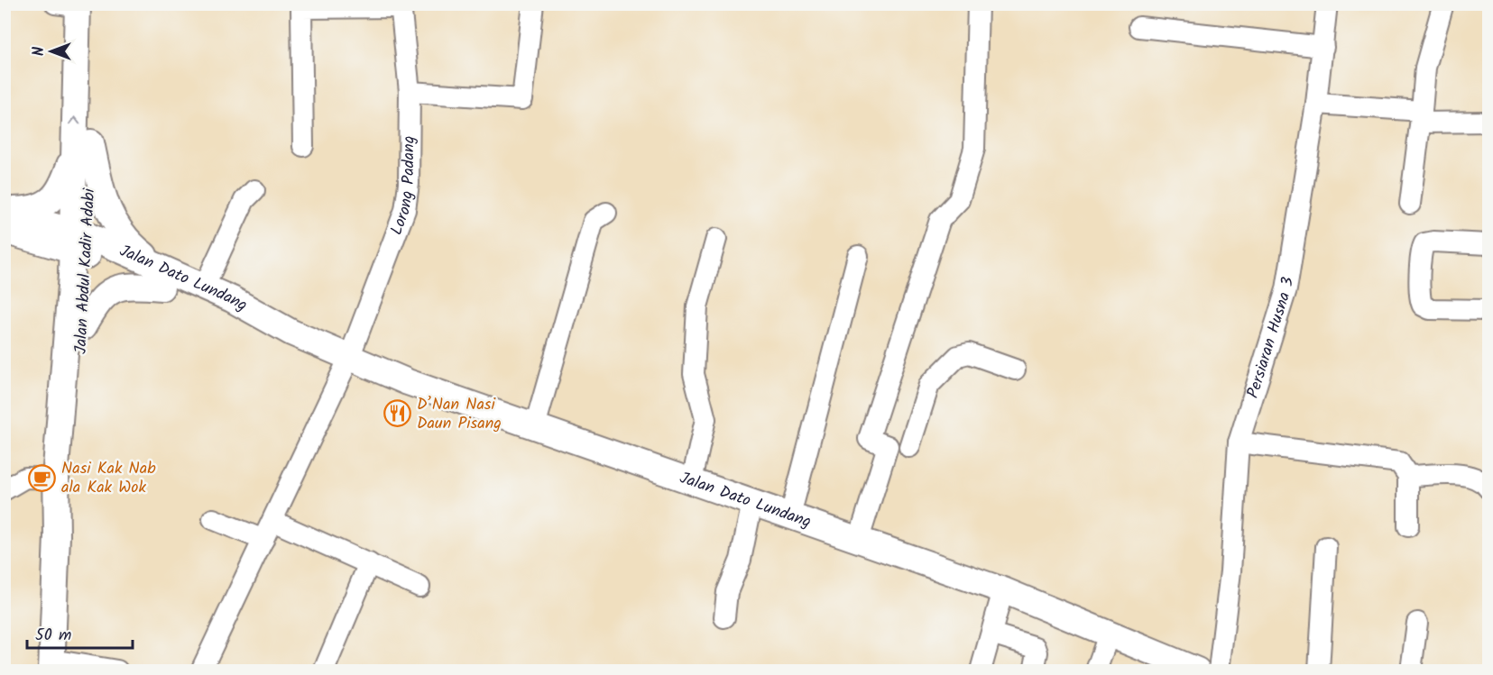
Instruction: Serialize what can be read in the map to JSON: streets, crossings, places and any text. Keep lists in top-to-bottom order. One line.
{"streets":{"main road":["Jalan Abdul Kadir Adabi","Jalan Dato Lundang"],"street":["Lorong Padang","Persiaran Husna 3"]},"crossings":[["Lorong Padang","Jalan Dato Lundang"],["Jalan Abdul Kadir Adabi","Jalan Dato Lundang"]],"places":{"restaurant":["D’Nan Nasi Daun Pisang"],"cafe":["Nasi Kak Nab ala Kak Wok"]},"scale_bar":"50 m","north":"left"}
